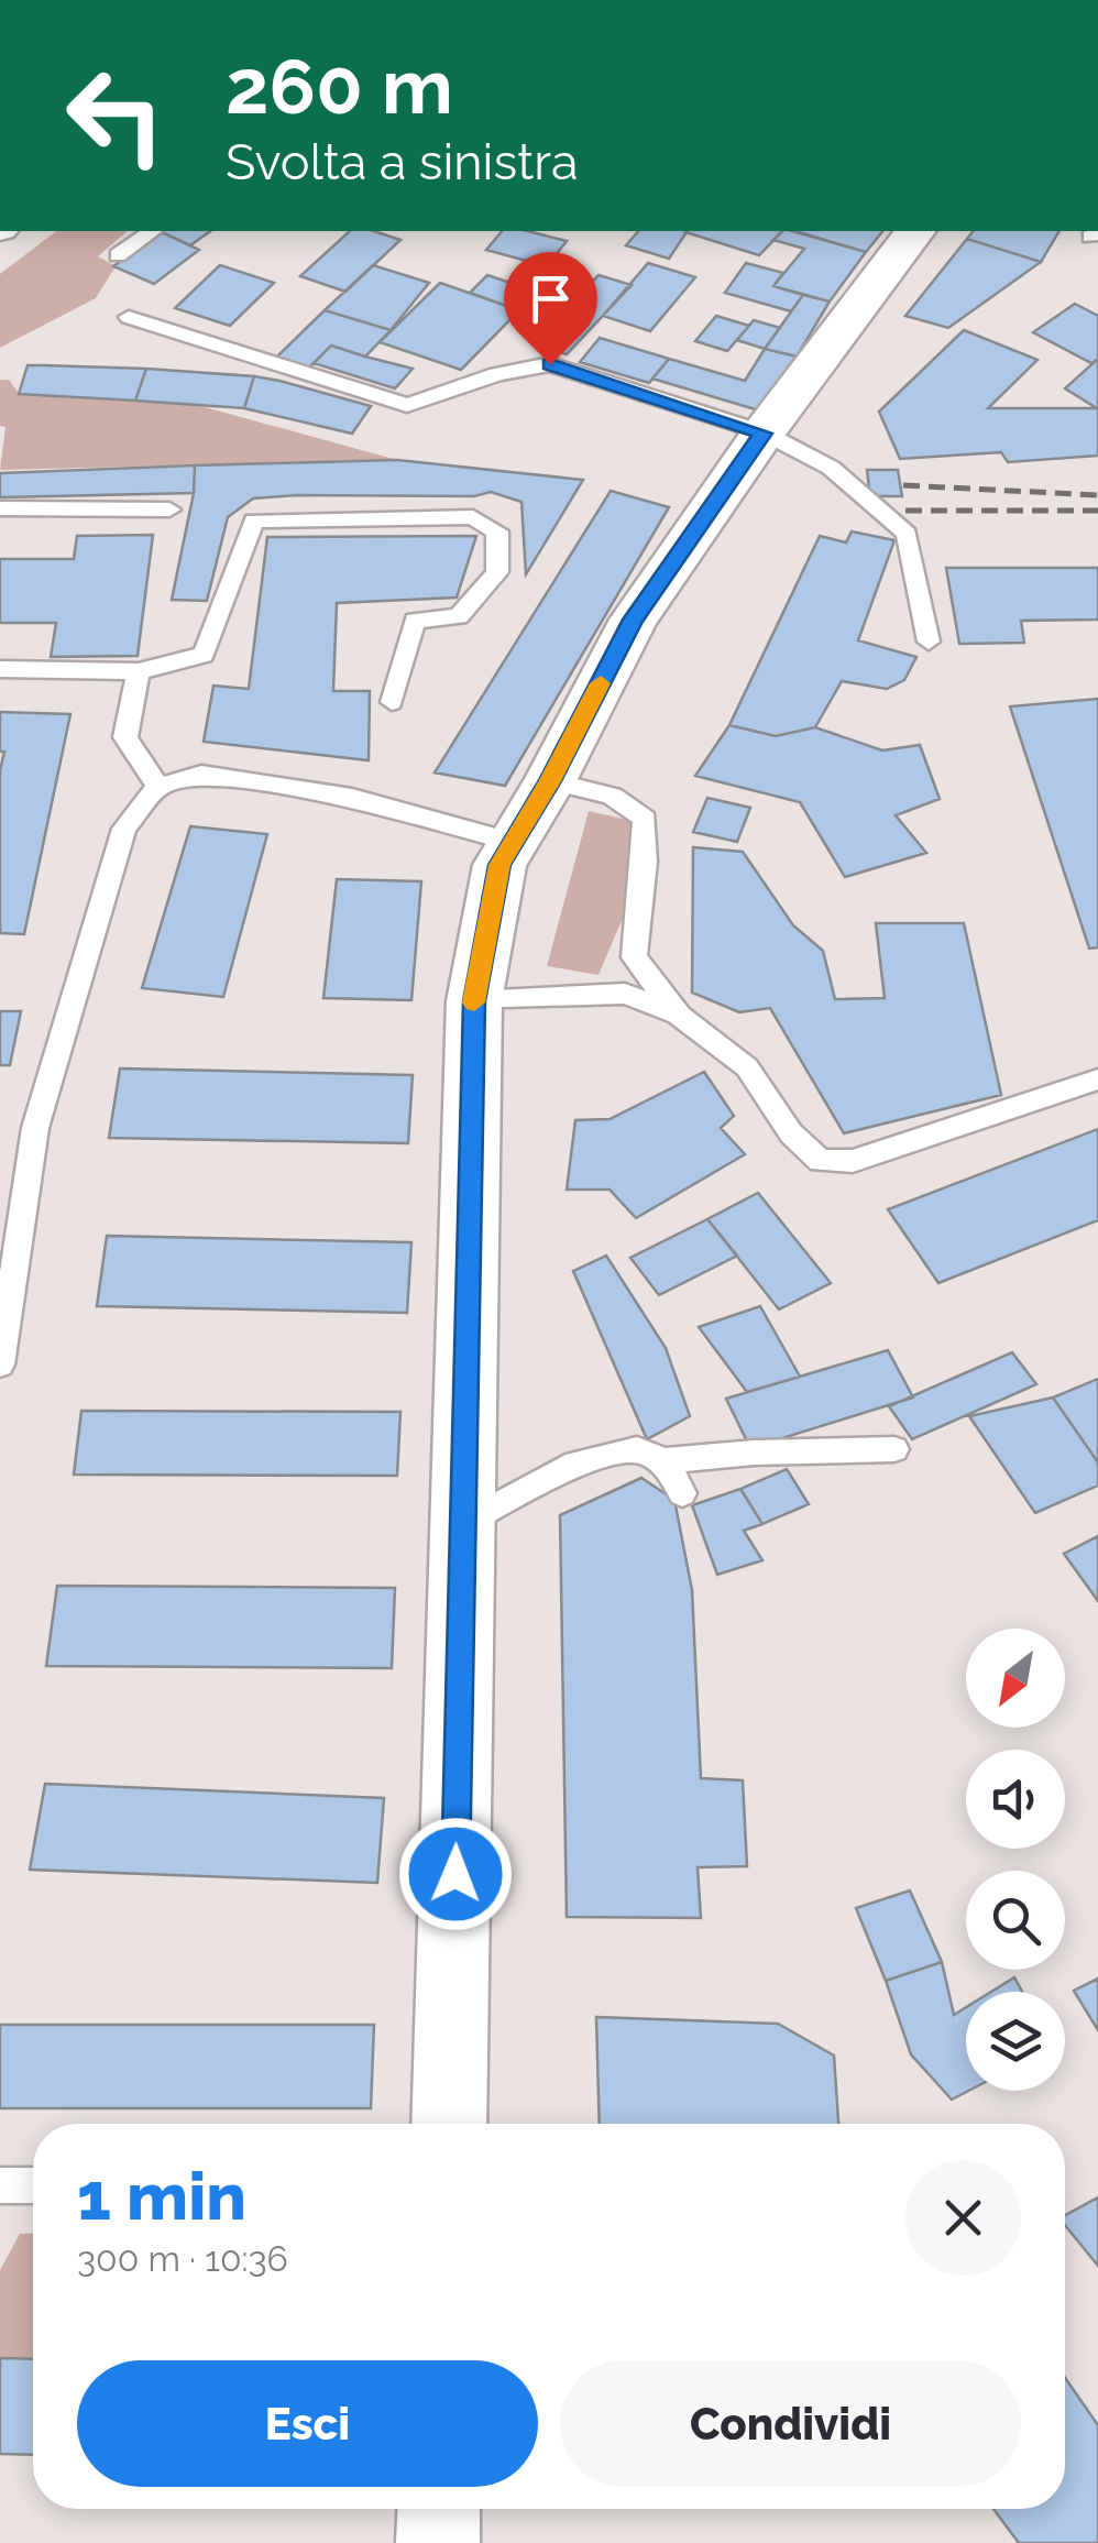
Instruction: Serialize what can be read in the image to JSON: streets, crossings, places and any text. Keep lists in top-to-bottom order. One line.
{"north":"bottom left","page":{"turn":["260 m","Svolta a sinistra"],"heading":["1 min","300 m · 10:36"],"buttons":["Esci","Condividi"]}}
